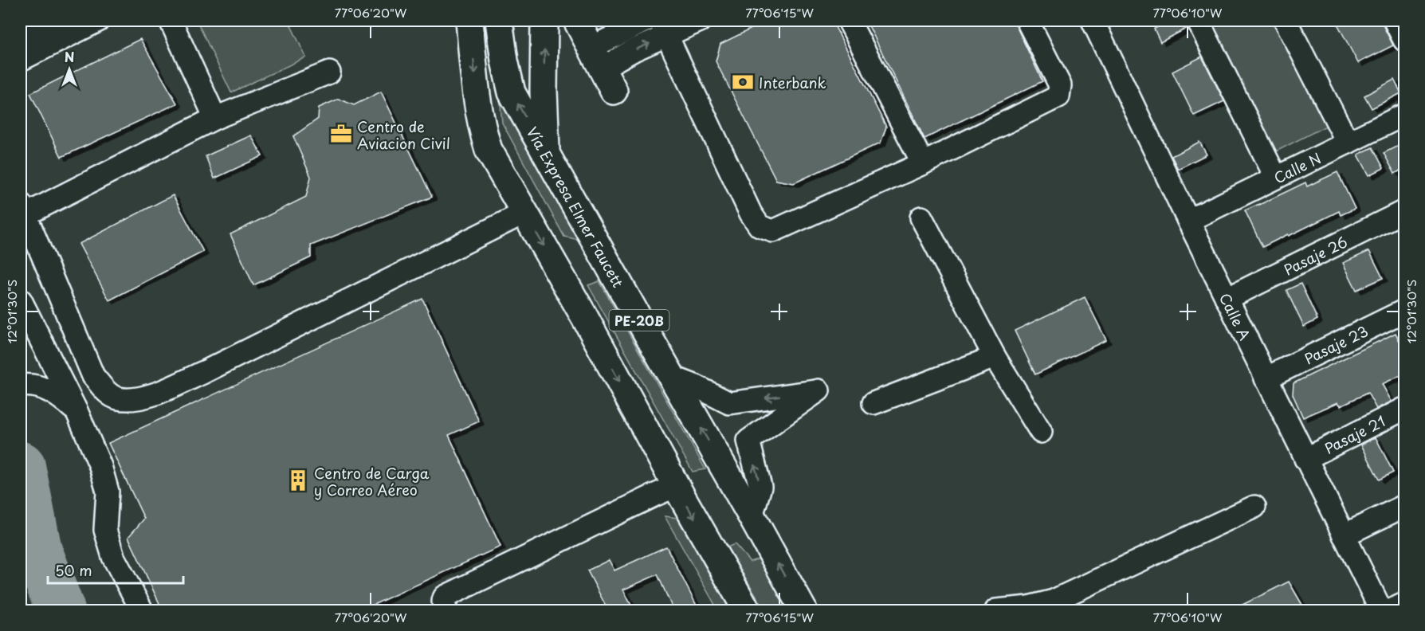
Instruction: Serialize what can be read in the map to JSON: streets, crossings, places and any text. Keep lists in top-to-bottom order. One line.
{"streets":{"main road":["Vía Expresa Elmer Faucett","PE-20B"],"street":["Calle N","Pasaje 26","Calle A","Pasaje 23","Pasaje 21"]},"crossings":[["Calle N","Calle A"],["Pasaje 26","Calle A"],["Calle A","Pasaje 23"],["Calle A","Pasaje 21"]],"places":{"bank":["Interbank"],"office":["Centro de Aviacion Civil"],"building":["Centro de Carga y Correo Aéreo"]},"scale_bar":"50 m","north":"top","coordinates":["77°06'20\"W","77°06'15\"W","77°06'10\"W","12°01'30\"S"]}
